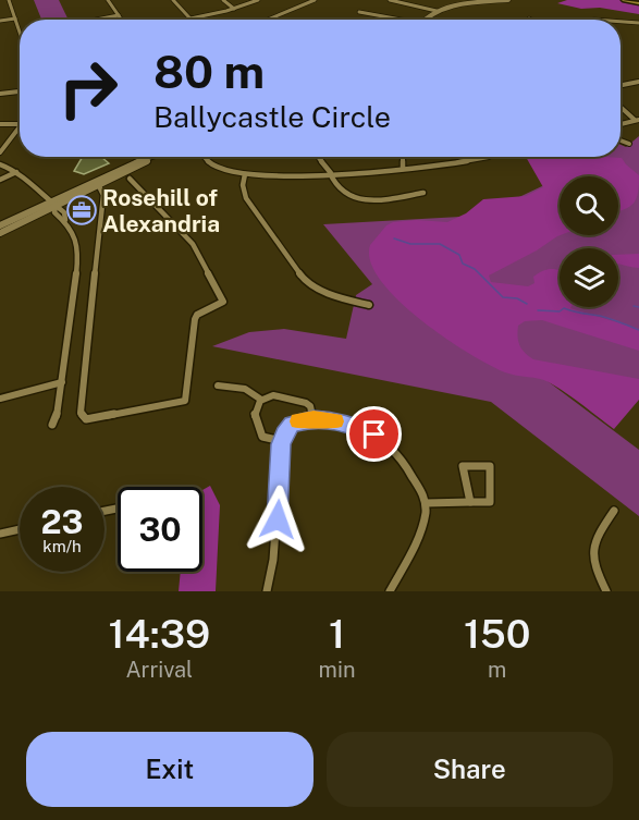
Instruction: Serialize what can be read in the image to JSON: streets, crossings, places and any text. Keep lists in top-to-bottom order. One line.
{"places":{"office":["Rosehill of Alexandria"]},"page":{"turn":["80 m","Ballycastle Circle"],"speed":"23 km/h","limit":"30","eta":["14:39","Arrival","1","min","150","m"],"buttons":["Exit","Share"]}}
